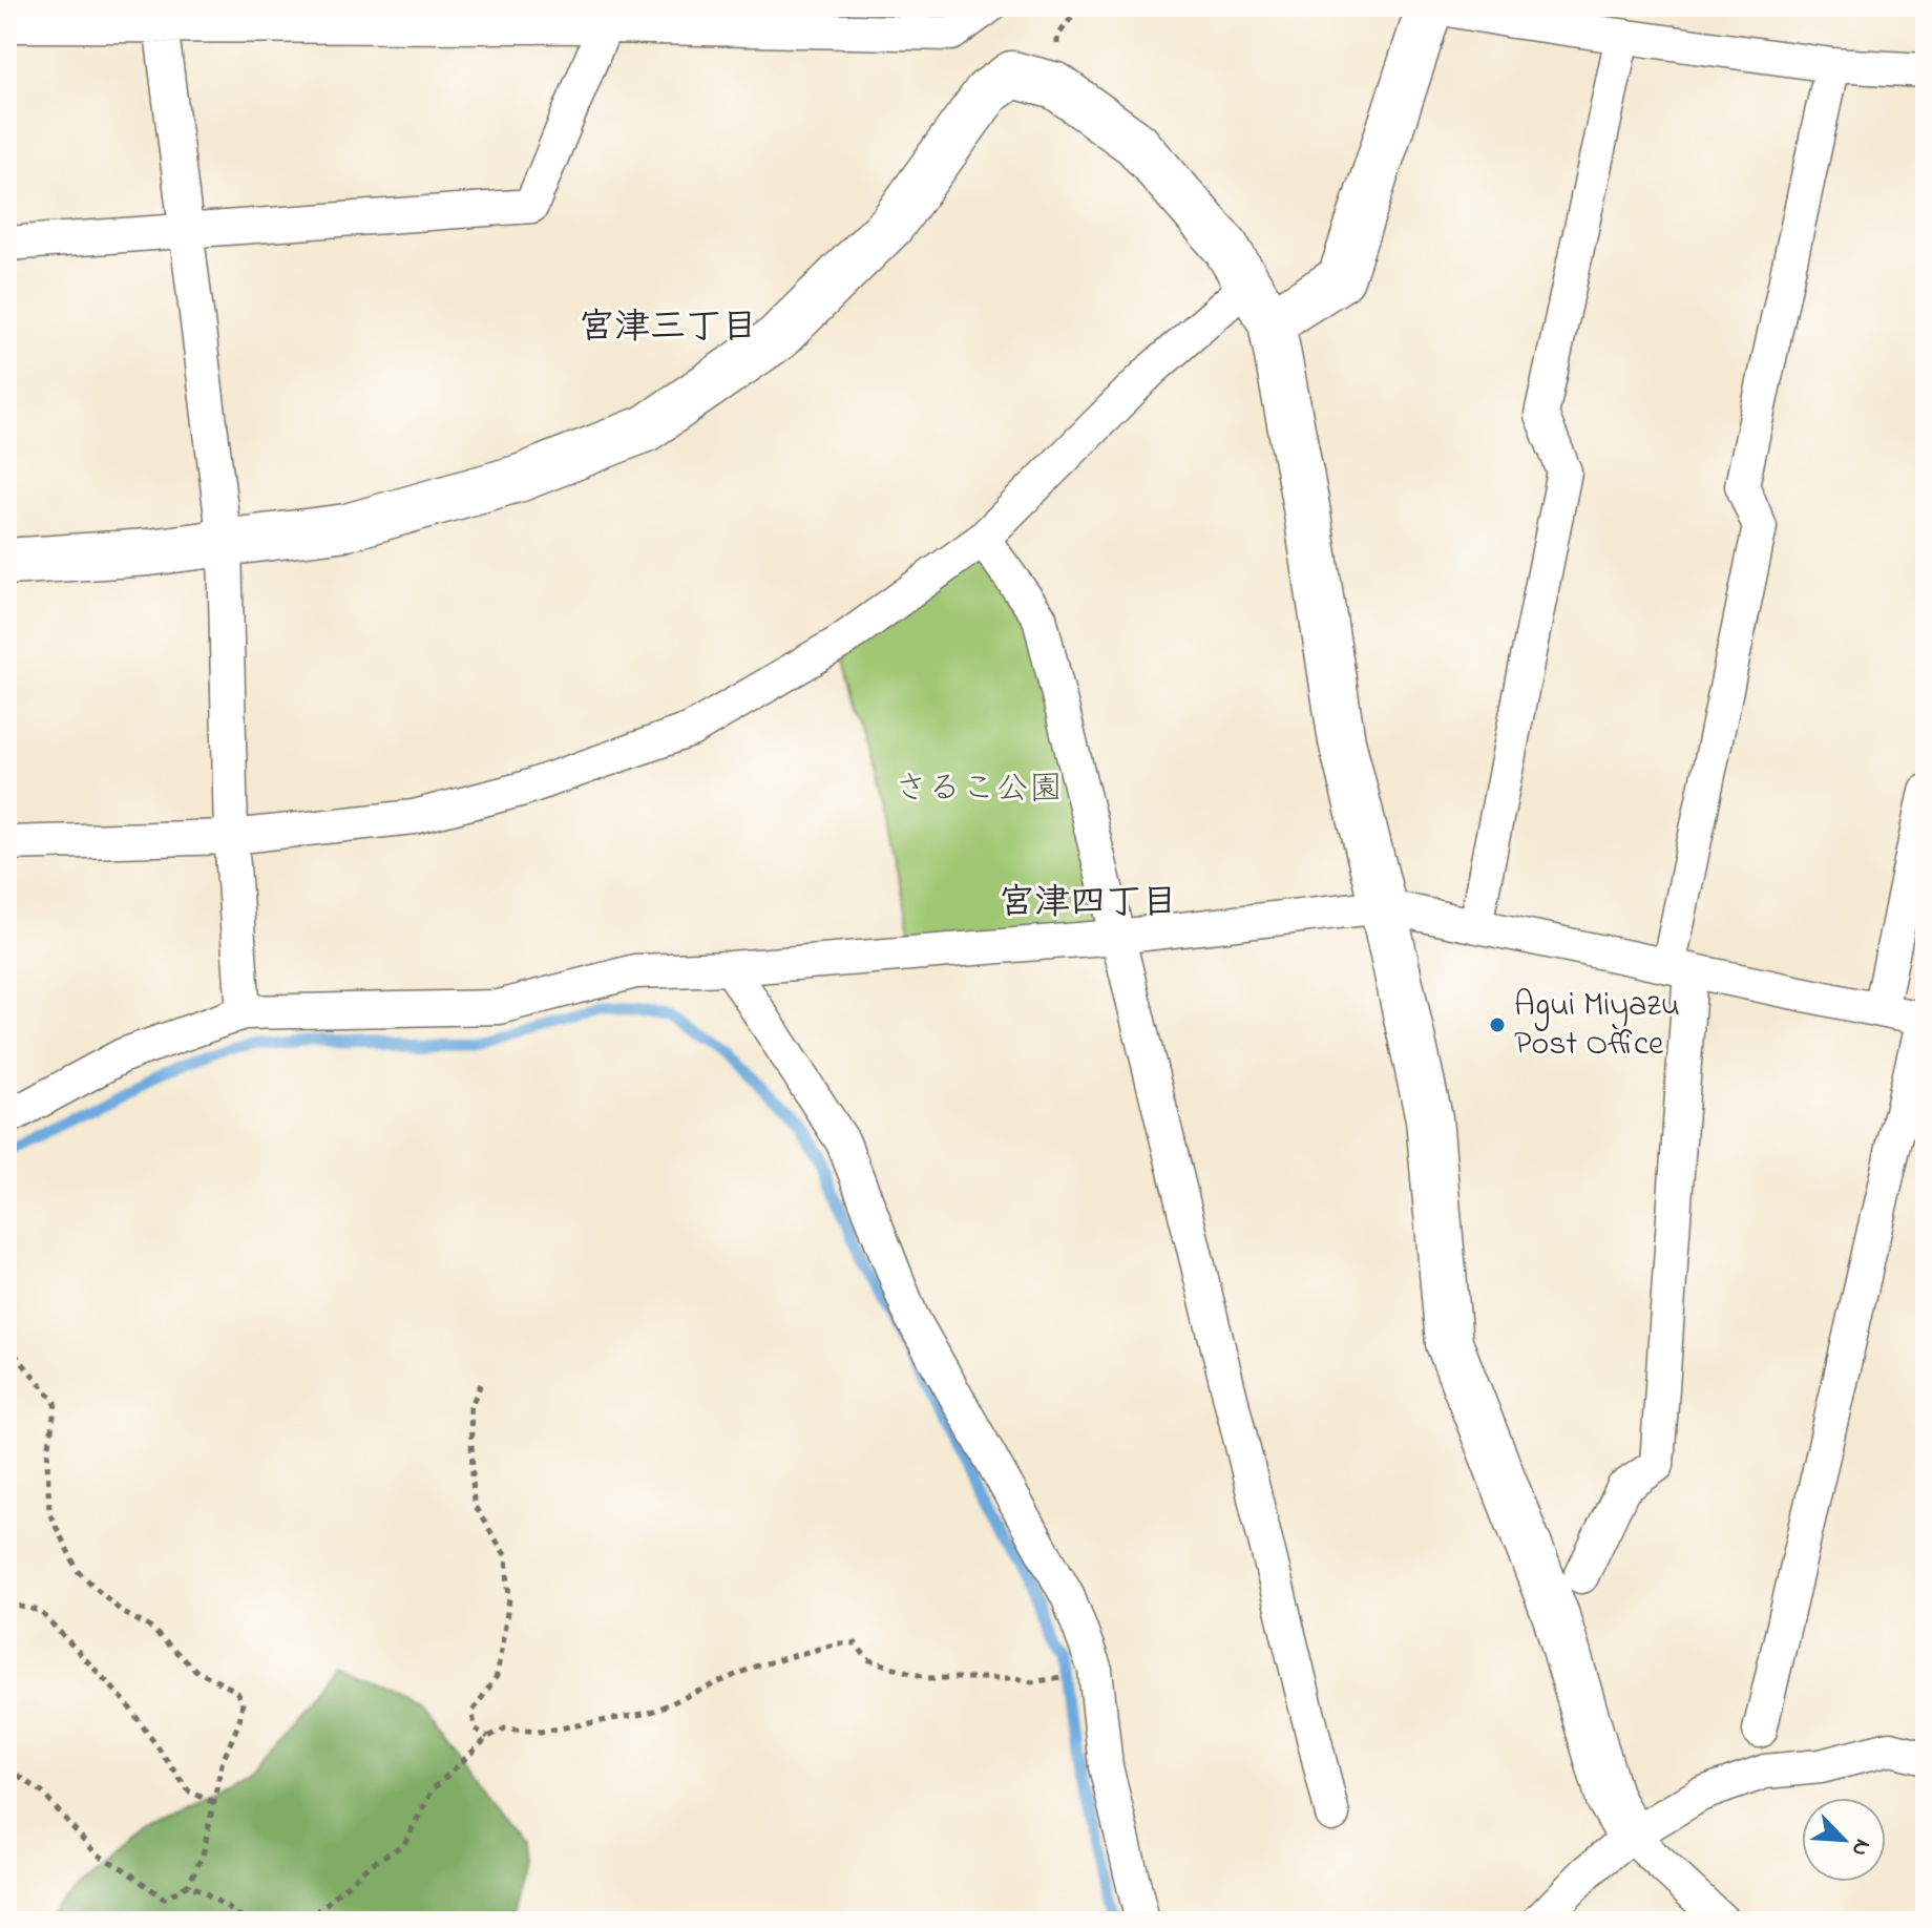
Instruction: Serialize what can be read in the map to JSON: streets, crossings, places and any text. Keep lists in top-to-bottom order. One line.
{"districts":["宮津三丁目","宮津四丁目"],"parks":["さるこ公園"],"places":["Agui Miyazu Post Office"],"north":"bottom right"}
